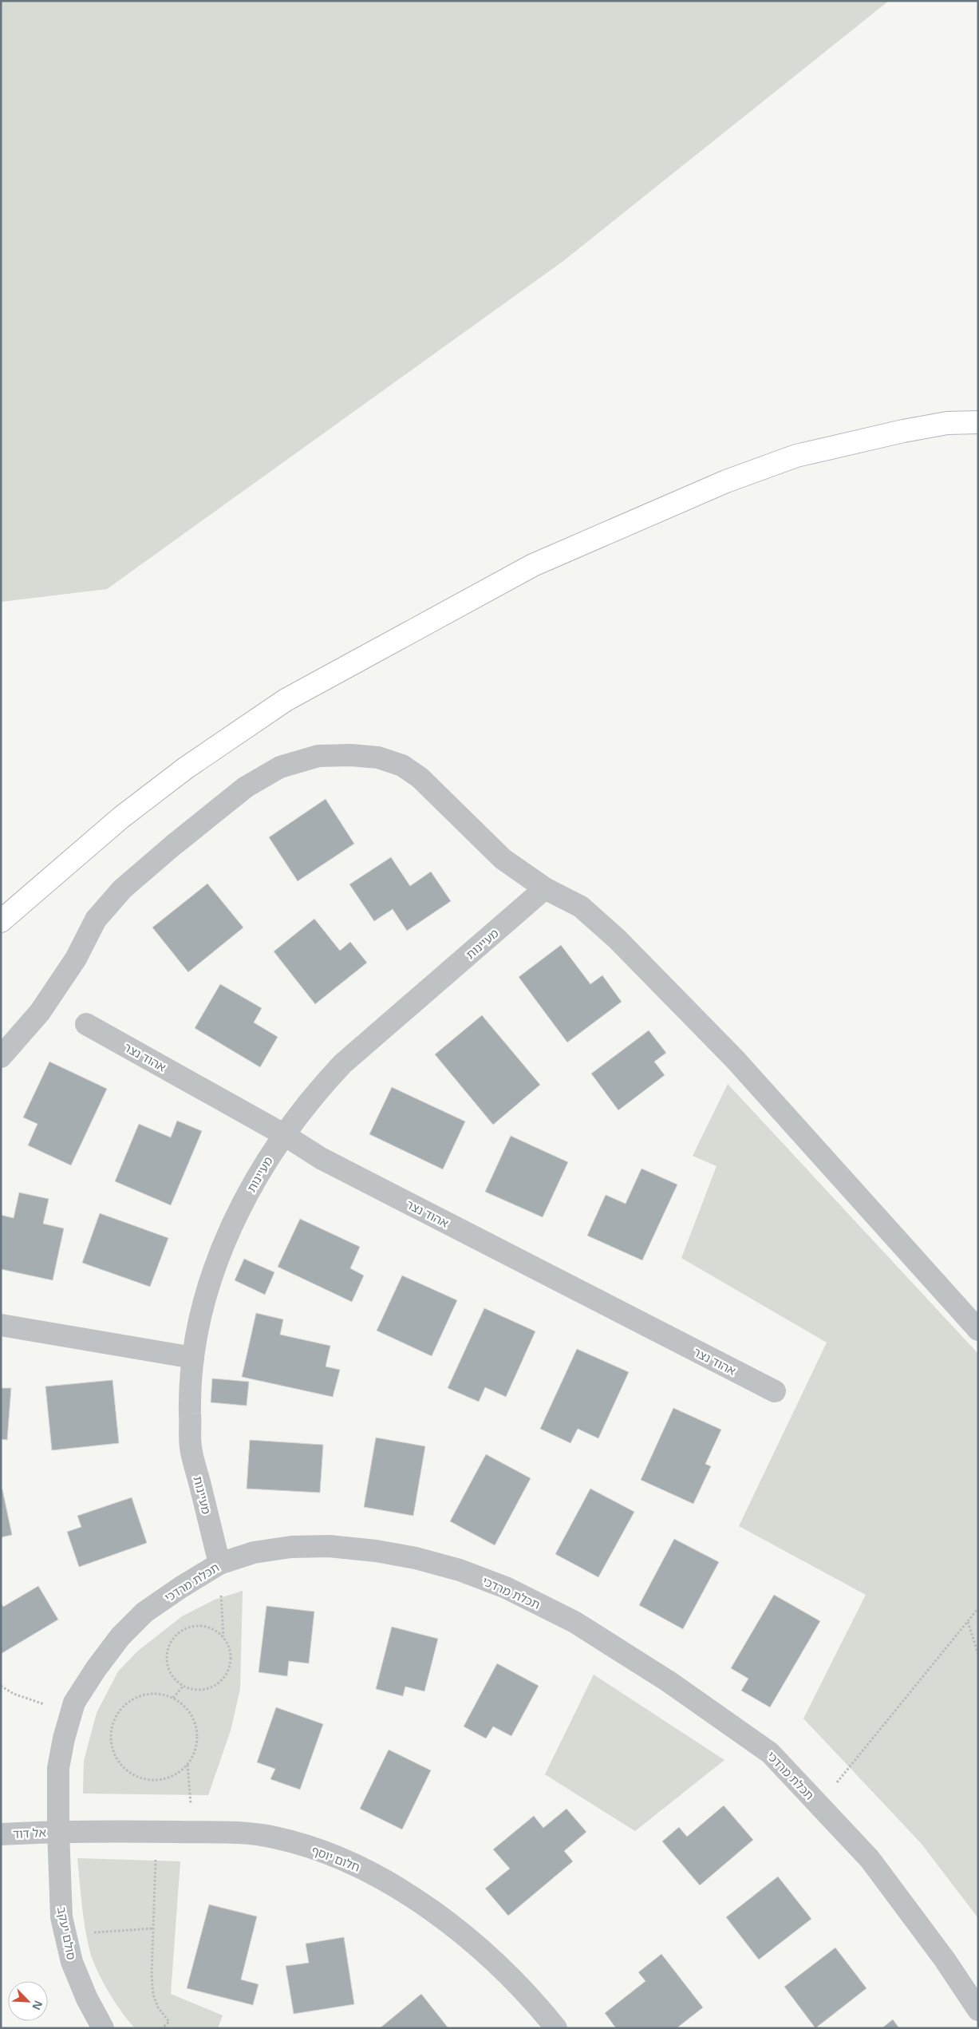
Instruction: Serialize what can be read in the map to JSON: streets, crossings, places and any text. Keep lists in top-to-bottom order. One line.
{"streets":{"street":["מעיינות","אהוד נצר","תכלת מרדכי","אל דוד","חלום יוסף","סולם יעקב"]},"crossings":[["מעיינות","אהוד נצר"],["מעיינות","תכלת מרדכי"],["תכלת מרדכי","אל דוד"],["תכלת מרדכי","חלום יוסף"],["תכלת מרדכי","סולם יעקב"],["אל דוד","חלום יוסף"],["אל דוד","סולם יעקב"],["חלום יוסף","סולם יעקב"]],"north":"bottom right"}
